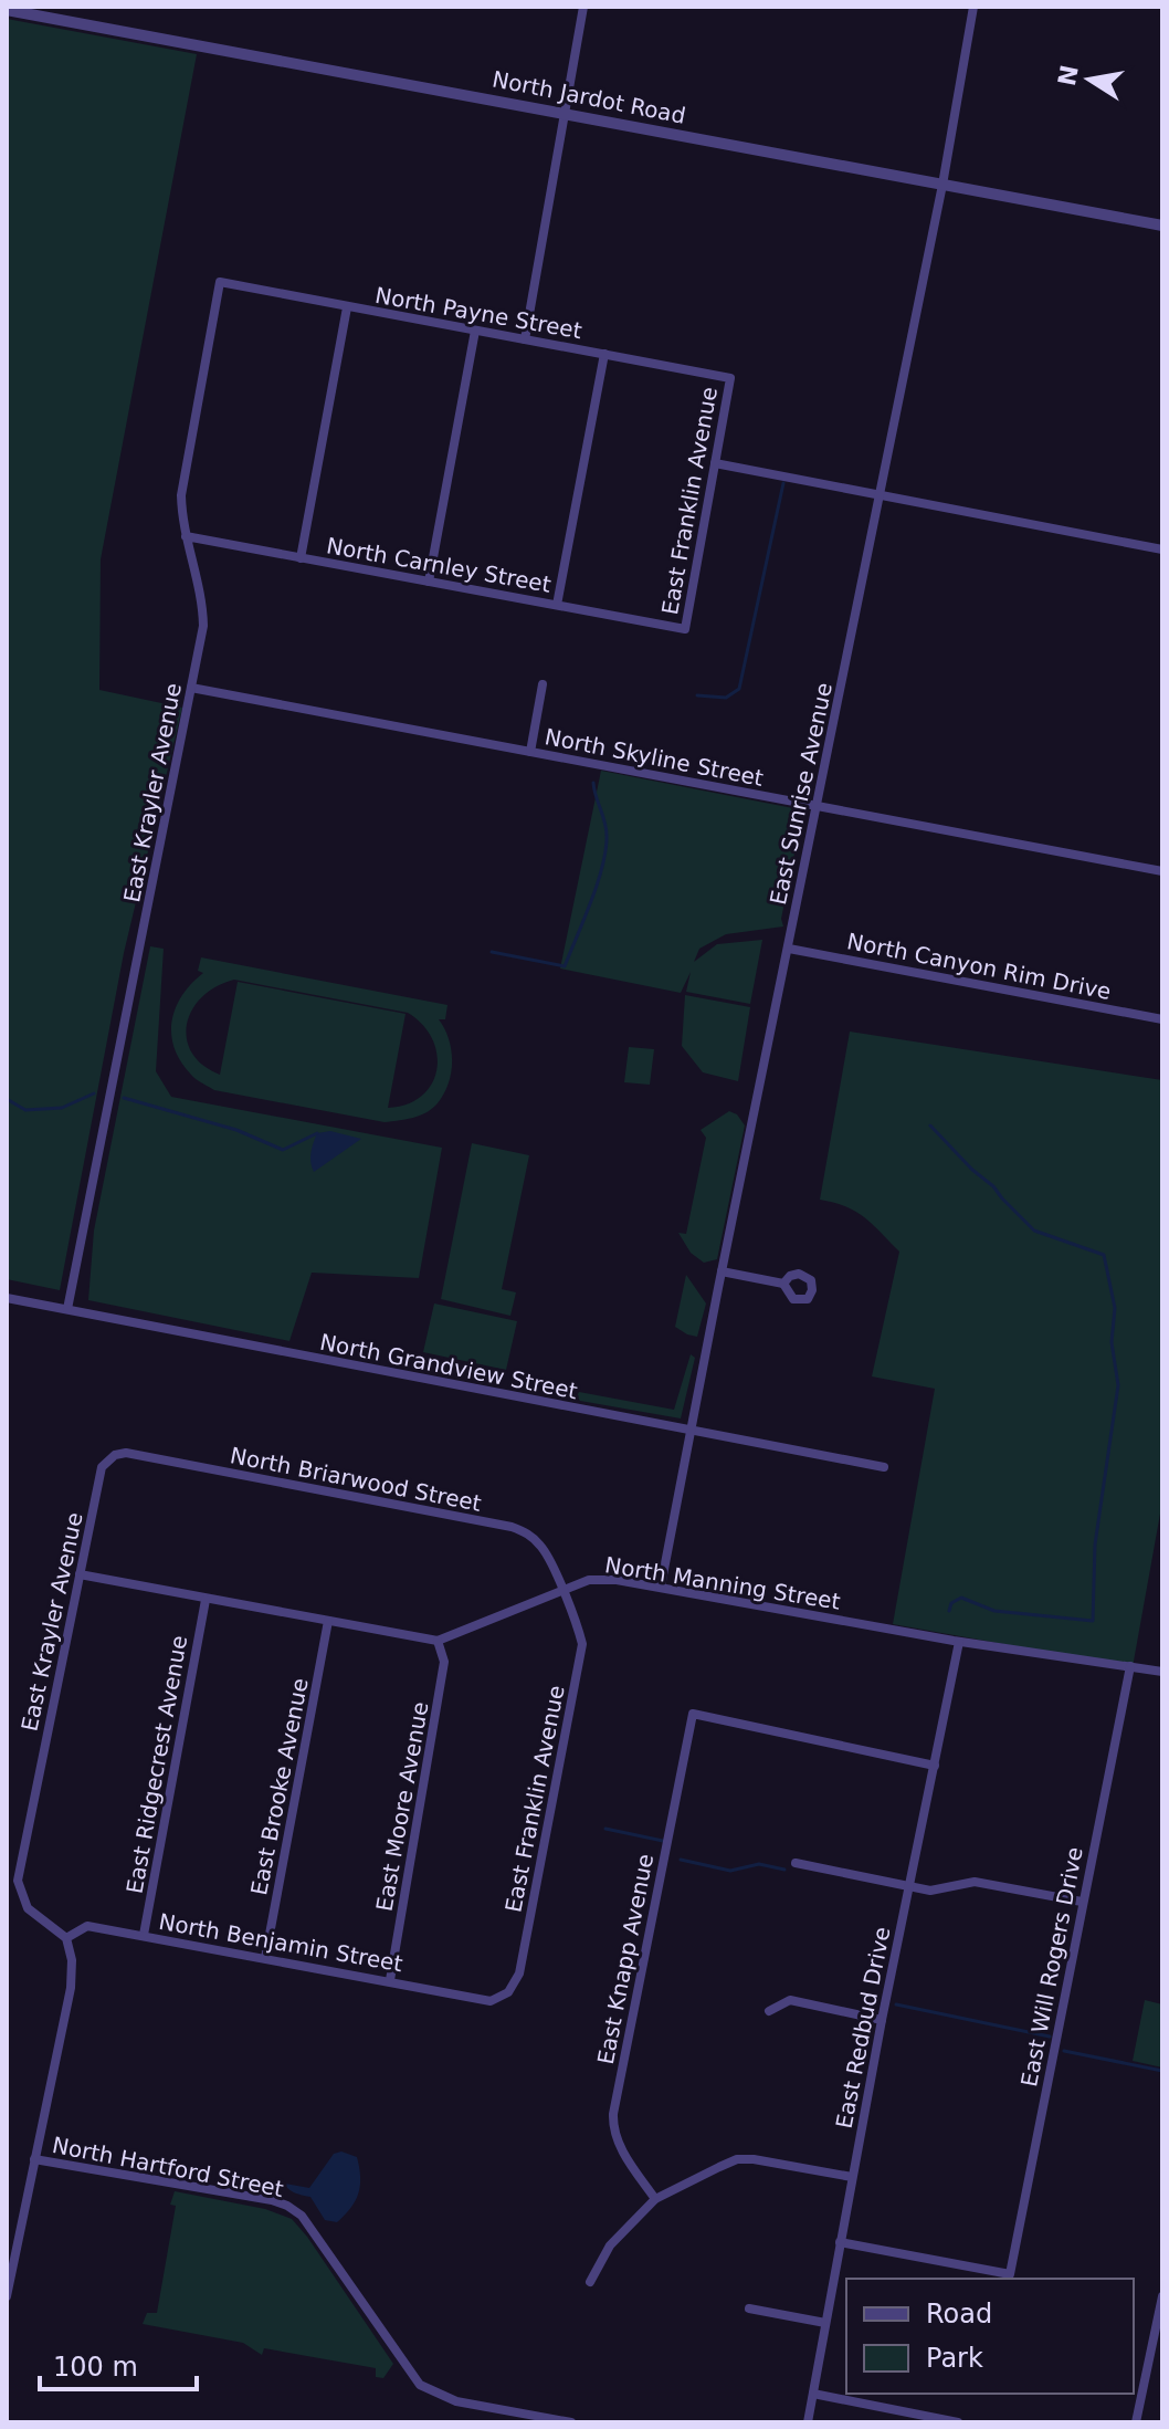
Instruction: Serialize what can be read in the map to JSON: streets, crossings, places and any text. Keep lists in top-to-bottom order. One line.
{"streets":{"street":["North Jardot Road","North Payne Street","East Franklin Avenue","North Carnley Street","North Skyline Street","East Krayler Avenue","East Sunrise Avenue","North Canyon Rim Drive","North Grandview Street","North Briarwood Street","North Manning Street","East Ridgecrest Avenue","East Brooke Avenue","East Moore Avenue","North Benjamin Street","East Knapp Avenue","East Will Rogers Drive","East Redbud Drive","North Hartford Street"]},"crossings":[["North Jardot Road","East Sunrise Avenue"],["North Payne Street","East Franklin Avenue"],["North Payne Street","East Krayler Avenue"],["East Franklin Avenue","North Carnley Street"],["East Franklin Avenue","North Briarwood Street"],["East Franklin Avenue","North Manning Street"],["East Franklin Avenue","North Benjamin Street"],["North Carnley Street","East Krayler Avenue"],["North Skyline Street","East Krayler Avenue"],["North Skyline Street","East Sunrise Avenue"],["East Krayler Avenue","North Grandview Street"],["East Krayler Avenue","North Briarwood Street"],["East Krayler Avenue","North Benjamin Street"],["East Sunrise Avenue","North Canyon Rim Drive"],["East Sunrise Avenue","North Grandview Street"],["East Sunrise Avenue","North Manning Street"],["North Briarwood Street","North Manning Street"],["North Manning Street","East Moore Avenue"],["North Manning Street","East Will Rogers Drive"],["North Manning Street","East Redbud Drive"],["East Ridgecrest Avenue","North Benjamin Street"],["East Brooke Avenue","North Benjamin Street"],["East Moore Avenue","North Benjamin Street"],["East Knapp Avenue","East Redbud Drive"],["East Will Rogers Drive","East Redbud Drive"]],"legend":["Road","Park"],"scale_bar":"100 m","north":"left"}
